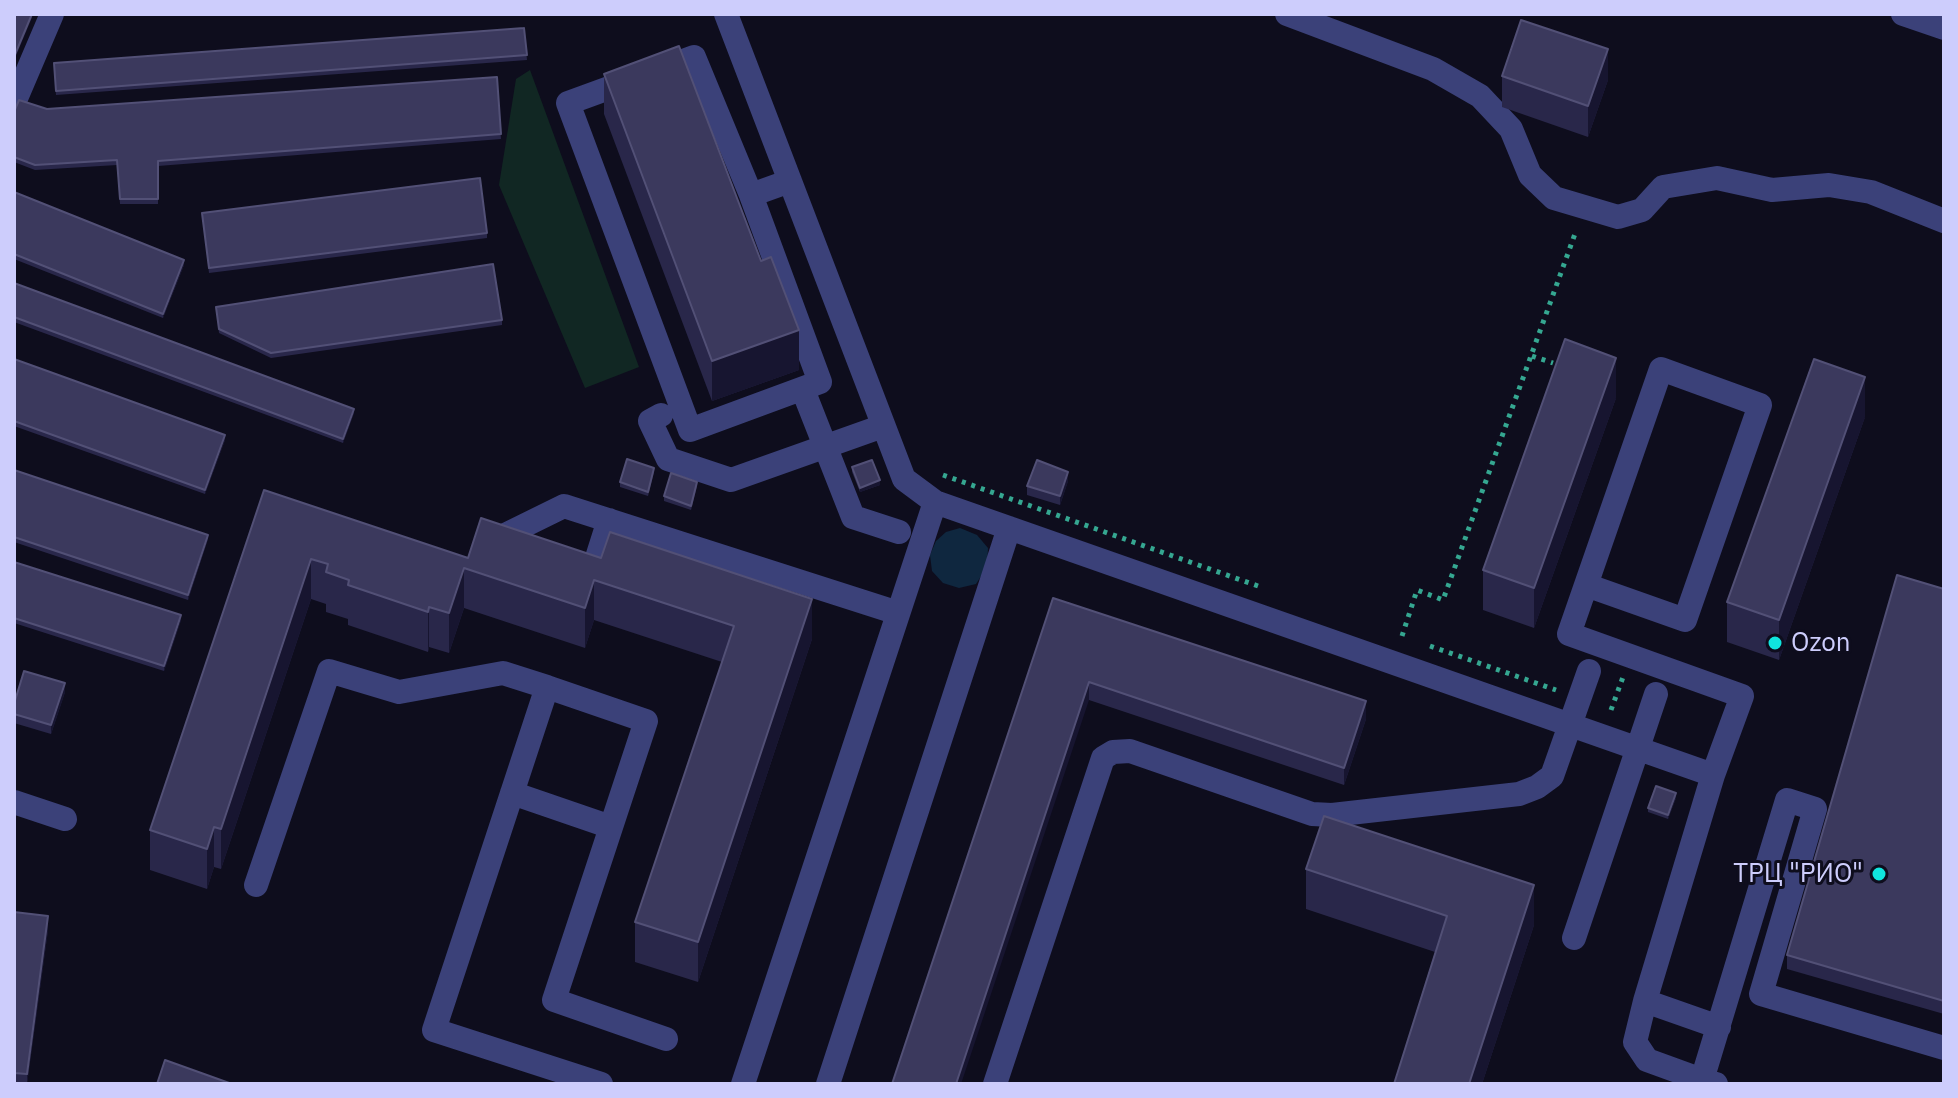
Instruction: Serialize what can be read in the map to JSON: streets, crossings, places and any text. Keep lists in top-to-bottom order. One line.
{"places":["Ozon","ТРЦ \"РИО\""]}
